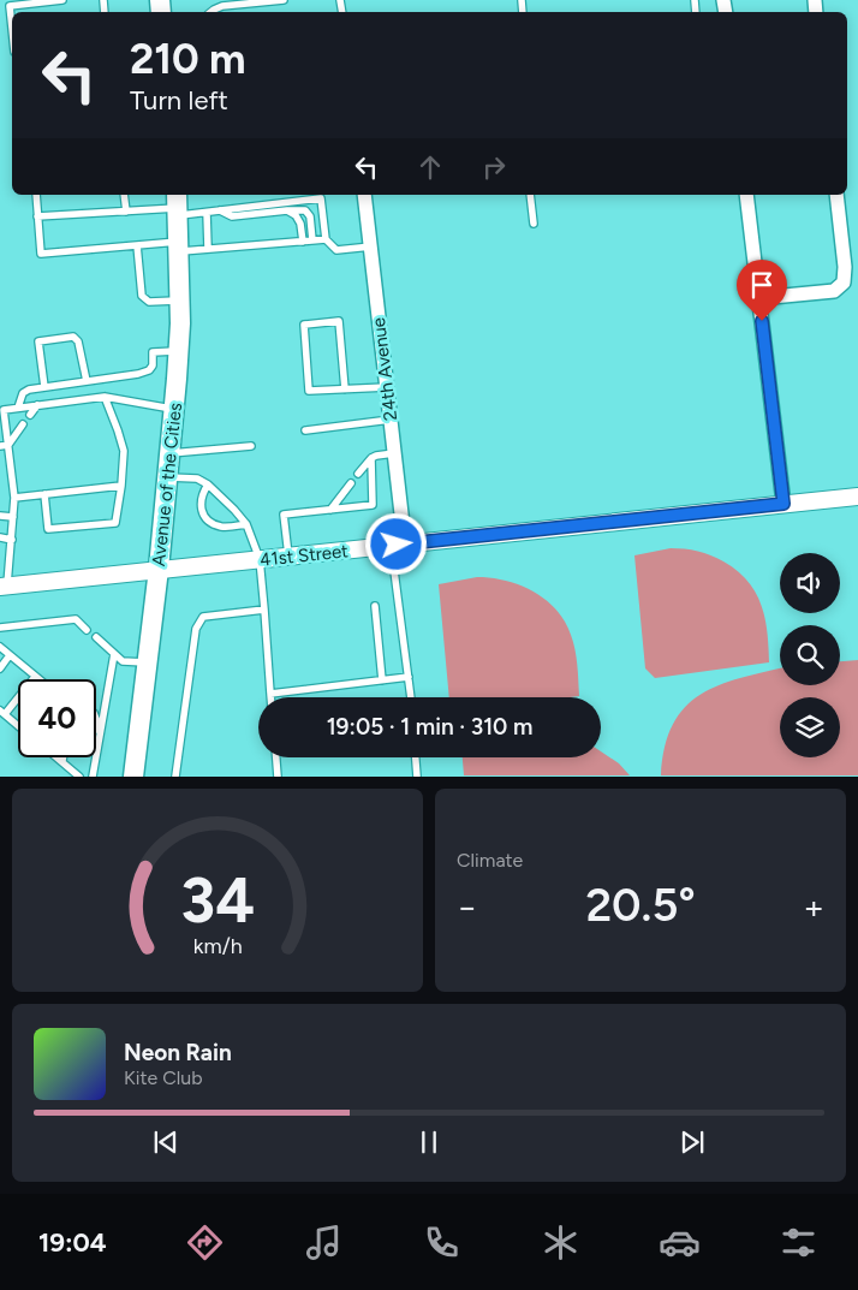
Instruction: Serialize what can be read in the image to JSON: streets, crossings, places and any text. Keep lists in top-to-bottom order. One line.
{"streets":{"main road":["Avenue of the Cities"],"street":["24th Avenue","41st Street"]},"crossings":[["24th Avenue","41st Street"],["Avenue of the Cities","41st Street"]],"page":{"turn":["210 m","Turn left"],"limit":"40","trip":"19:05 · 1 min · 310 m","tile":"Climate","heat":["−","20.5°","+"],"song":["Neon Rain","Kite Club"],"tabs":"19:04","gauge":["34","km/h"]}}
